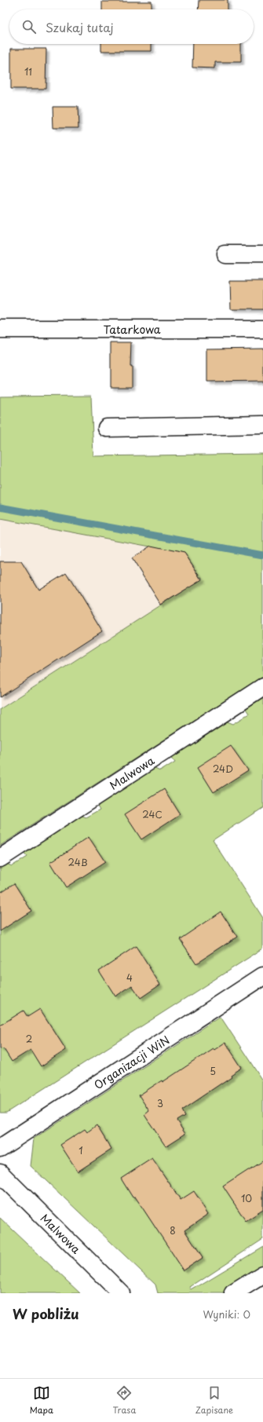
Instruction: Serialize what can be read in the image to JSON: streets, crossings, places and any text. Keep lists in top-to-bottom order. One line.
{"streets":{"street":["Tatarkowa","Malwowa","Organizacji WiN"]},"house_numbers":["11","24D","24C","24B","4","2","5","3","1","10","8"],"page":{"search":"Szukaj tutaj","heading":["W pobliżu","Wyniki: 0"],"nav":["Mapa","Trasa","Zapisane"]}}
